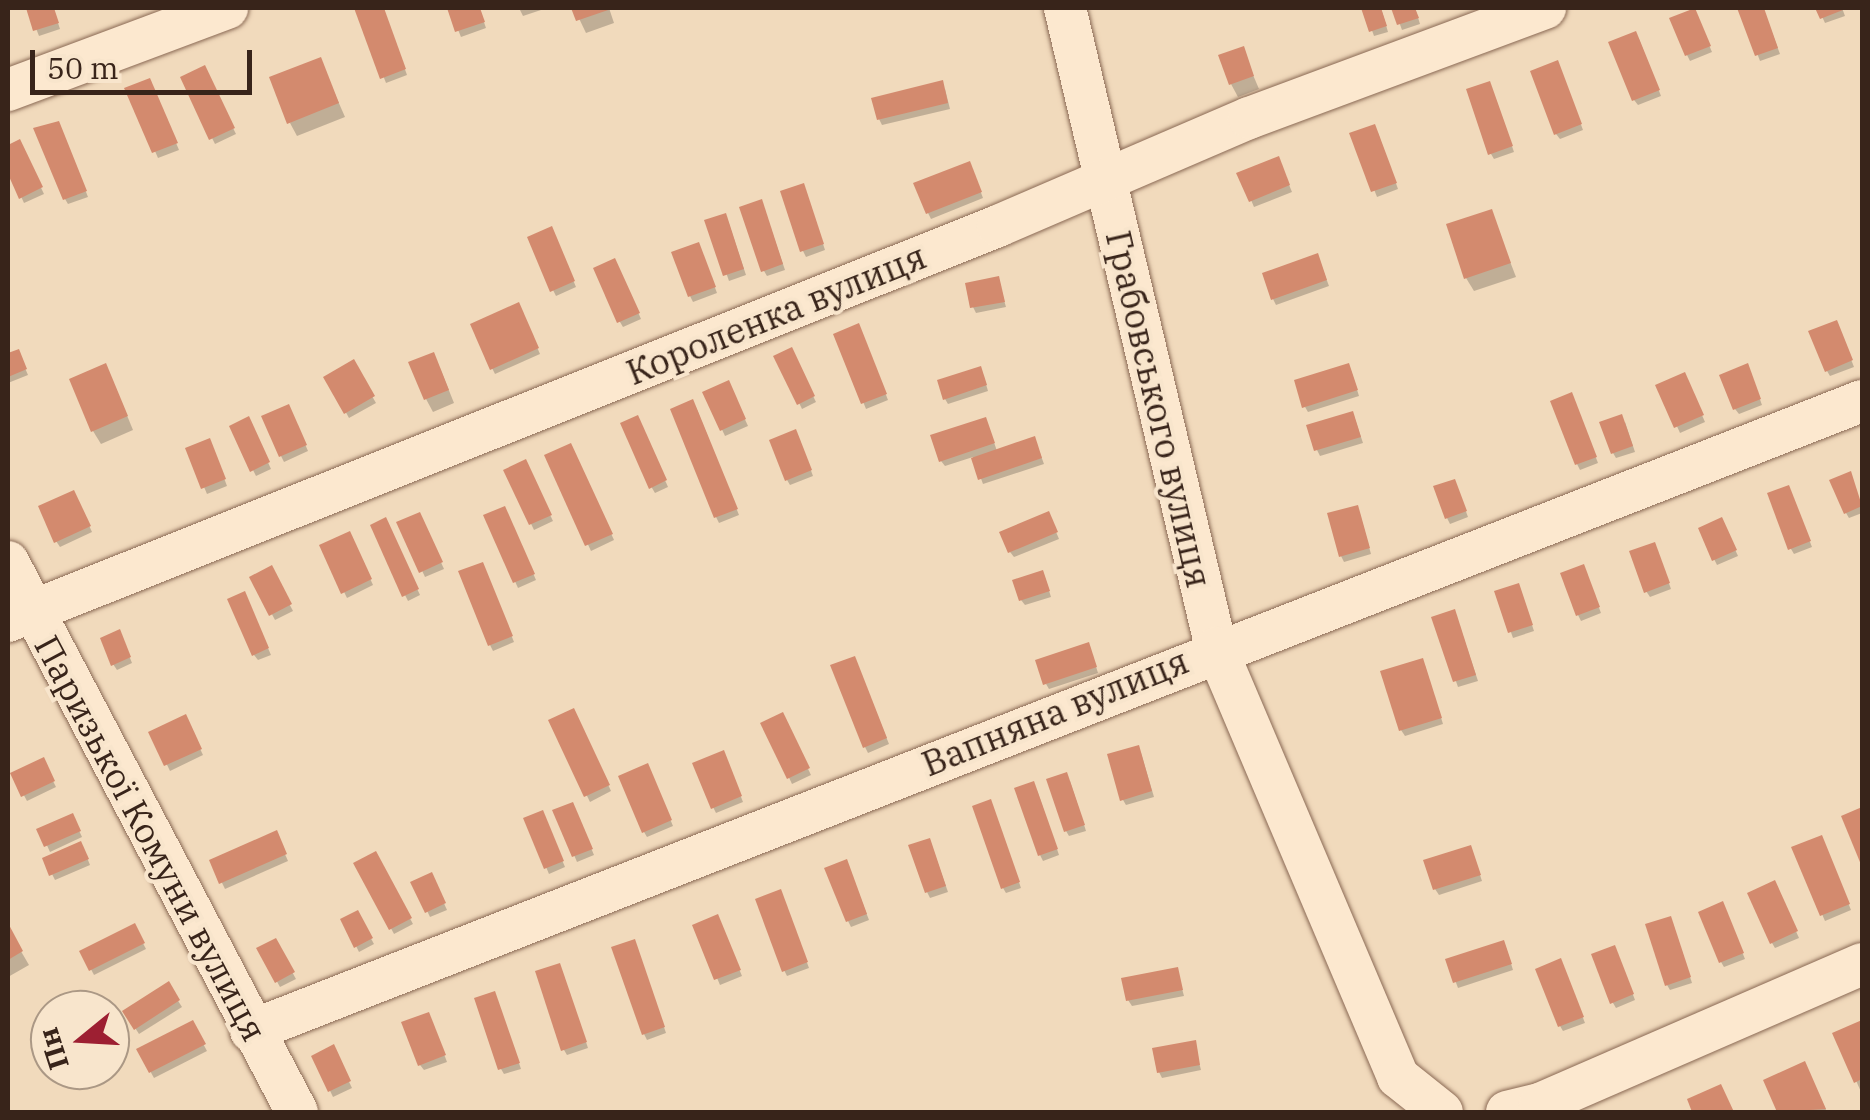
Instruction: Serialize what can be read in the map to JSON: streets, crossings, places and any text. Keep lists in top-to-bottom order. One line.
{"streets":{"street":["Короленка вулиця","Грабовського вулиця","Вапняна вулиця","Паризької Комуни вулиця"]},"crossings":[["Короленка вулиця","Грабовського вулиця"],["Короленка вулиця","Паризької Комуни вулиця"],["Грабовського вулиця","Вапняна вулиця"],["Вапняна вулиця","Паризької Комуни вулиця"]],"scale_bar":"50 m","north":"left"}
